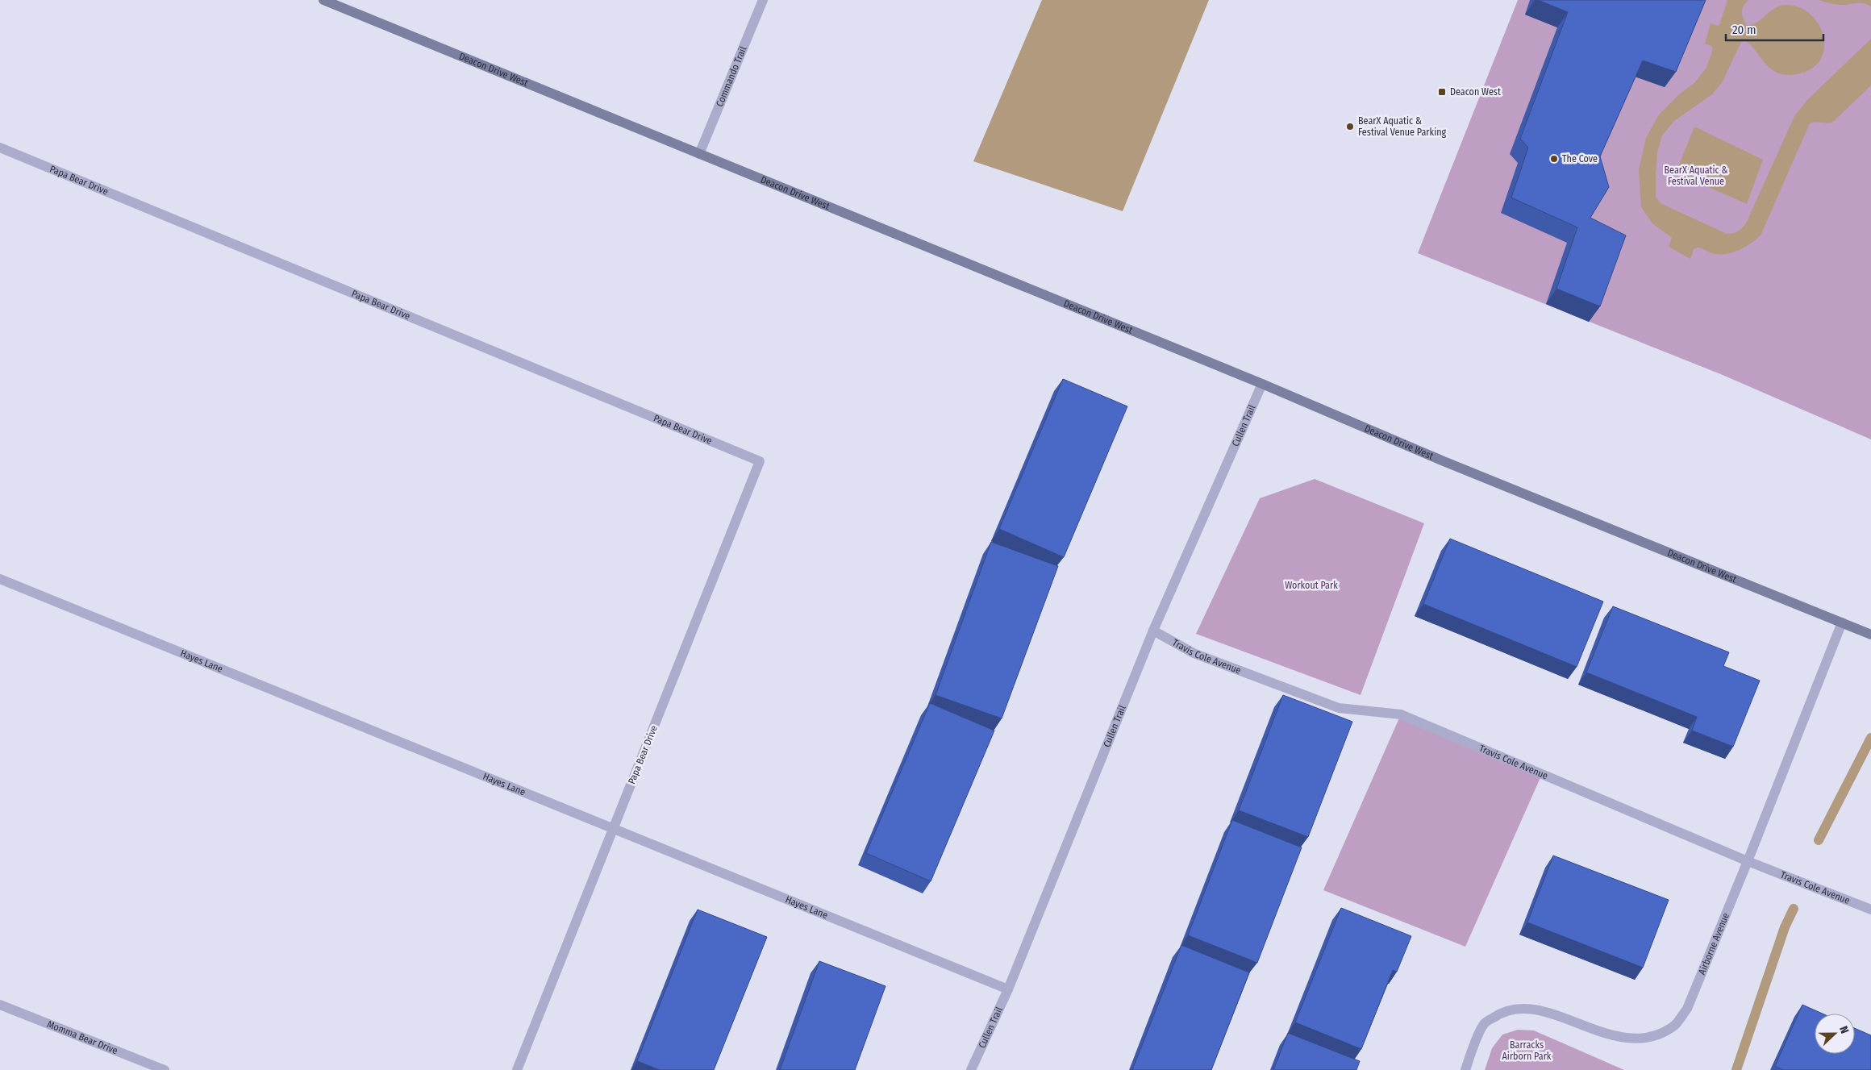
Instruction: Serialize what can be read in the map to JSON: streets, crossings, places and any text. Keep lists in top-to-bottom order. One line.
{"streets":{"street":["Deacon Drive West","Commando Trail","Papa Bear Drive","Cullen Trail","Travis Cole Avenue","Hayes Lane","Airborne Avenue","Momma Bear Drive"]},"crossings":[["Deacon Drive West","Commando Trail"],["Deacon Drive West","Cullen Trail"],["Deacon Drive West","Airborne Avenue"],["Papa Bear Drive","Hayes Lane"],["Cullen Trail","Travis Cole Avenue"],["Cullen Trail","Hayes Lane"],["Travis Cole Avenue","Airborne Avenue"]],"parks":["BearX Aquatic & Festival Venue","Workout Park","Barracks Airborn Park"],"places":{"transit":["Deacon West"],"other":["BearX Aquatic & Festival Venue Parking","The Cove"]},"scale_bar":"20 m","north":"right"}
